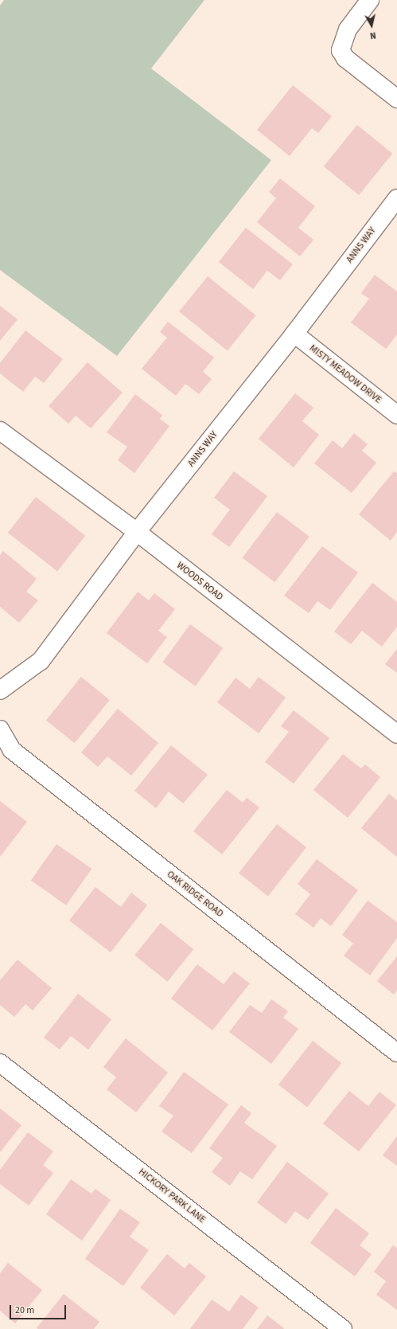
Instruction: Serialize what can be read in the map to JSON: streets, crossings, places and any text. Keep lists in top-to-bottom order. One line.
{"streets":{"street":["ANNS WAY","MISTY MEADOW DRIVE","WOODS ROAD","OAK RIDGE ROAD","HICKORY PARK LANE"]},"crossings":[["ANNS WAY","MISTY MEADOW DRIVE"],["ANNS WAY","WOODS ROAD"]],"scale_bar":"20 m","north":"bottom"}
